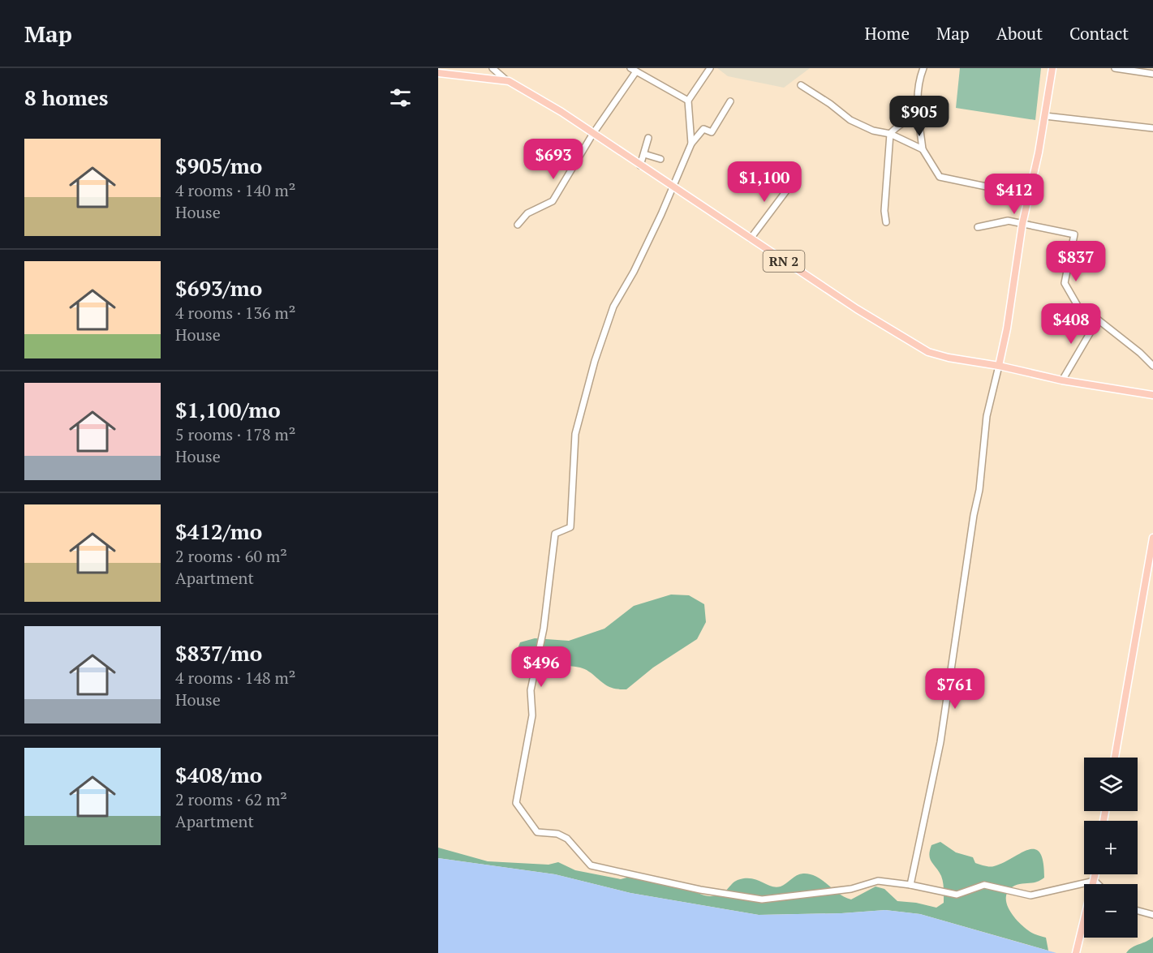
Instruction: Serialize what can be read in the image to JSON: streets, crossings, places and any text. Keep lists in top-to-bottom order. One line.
{"streets":{"main road":["RN 2"]},"page":{"header":"Map","nav":["Home","Map","About","Contact"],"heading":"8 homes","price":["$905","$693","$1,100","$412","$837","$408","$496","$761"],"list":[{"name":"$905/mo","note":"4 rooms · 140 m² · House"},{"name":"$693/mo","note":"4 rooms · 136 m² · House"},{"name":"$1,100/mo","note":"5 rooms · 178 m² · House"},{"name":"$412/mo","note":"2 rooms · 60 m² · Apartment"},{"name":"$837/mo","note":"4 rooms · 148 m² · House"},{"name":"$408/mo","note":"2 rooms · 62 m² · Apartment"}],"map_buttons":["+","−"]}}
